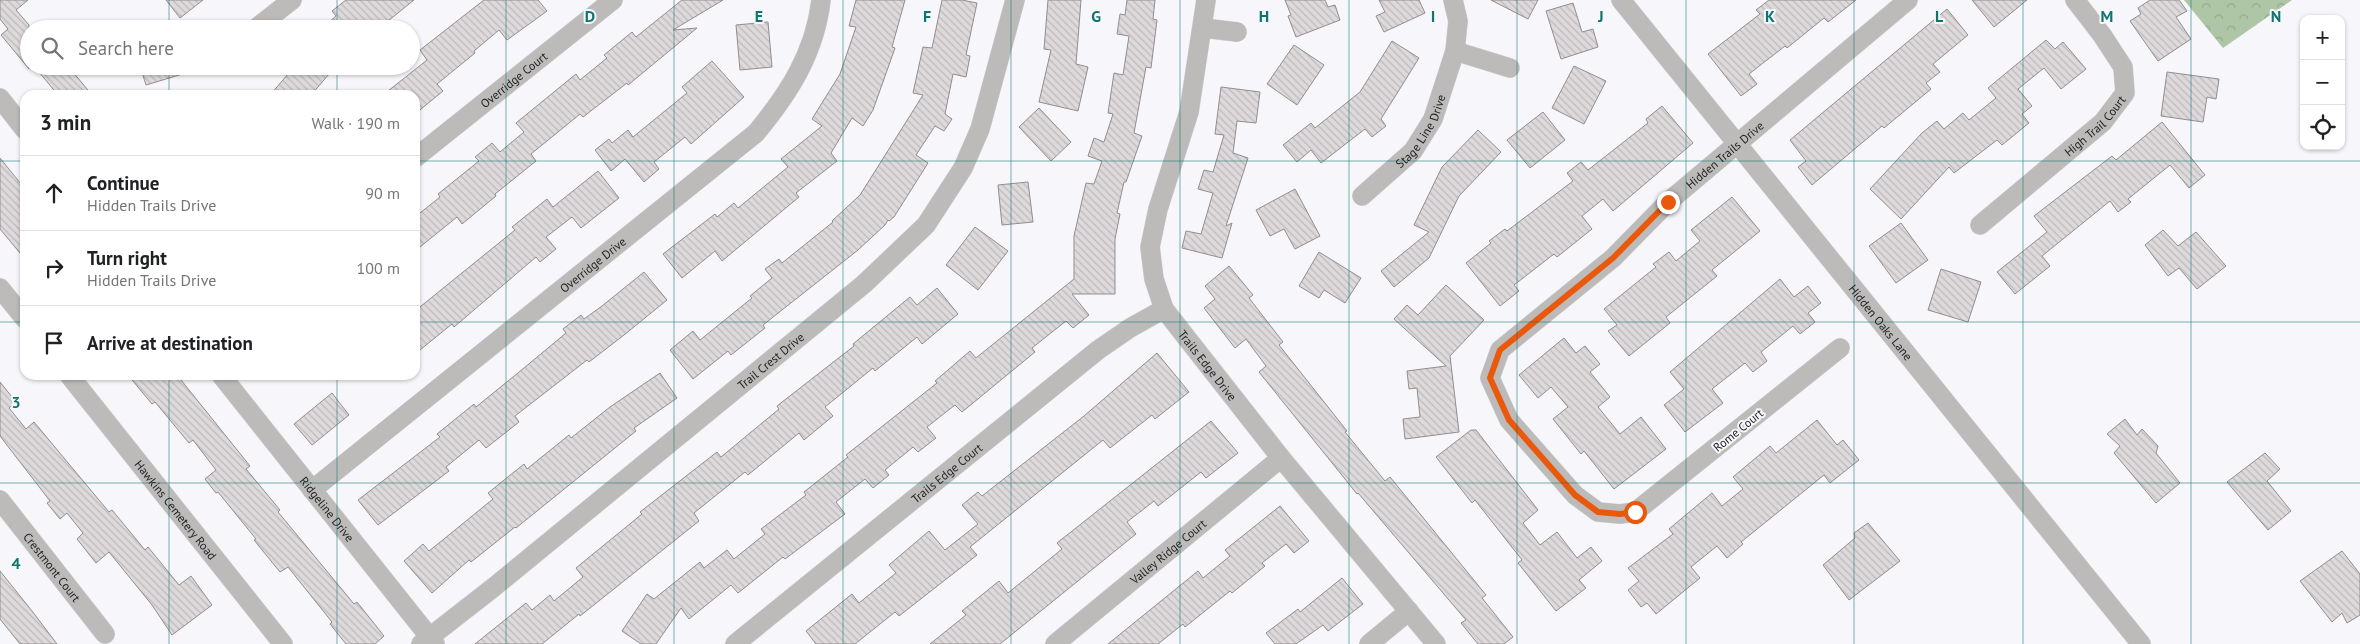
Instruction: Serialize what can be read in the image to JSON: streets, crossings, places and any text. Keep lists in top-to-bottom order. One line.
{"streets":{"street":["Overridge Court","High Trail Court","Stage Line Drive","Hidden Trails Drive","Overridge Drive","Hidden Oaks Lane","Trail Crest Drive","Trails Edge Drive","Rome Court","Trails Edge Court","Hawkins Cemetery Road","Ridgeline Drive","Valley Ridge Court","Crestmont Court"]},"crossings":[["Hidden Trails Drive","Hidden Oaks Lane"],["Hidden Trails Drive","Rome Court"],["Overridge Drive","Ridgeline Drive"],["Trail Crest Drive","Ridgeline Drive"],["Trails Edge Drive","Trails Edge Court"],["Trails Edge Drive","Valley Ridge Court"]],"page":{"map_buttons":["+","−"],"search":"Search here","heading":["3 min","Walk · 190 m"],"list":[["Continue","Hidden Trails Drive","90 m"],["Turn right","Hidden Trails Drive","100 m"],"Arrive at destination"]},"grid":{"columns":["D","E","F","G","H","I","J","K","L","M","N"],"rows":["3","4"]}}
